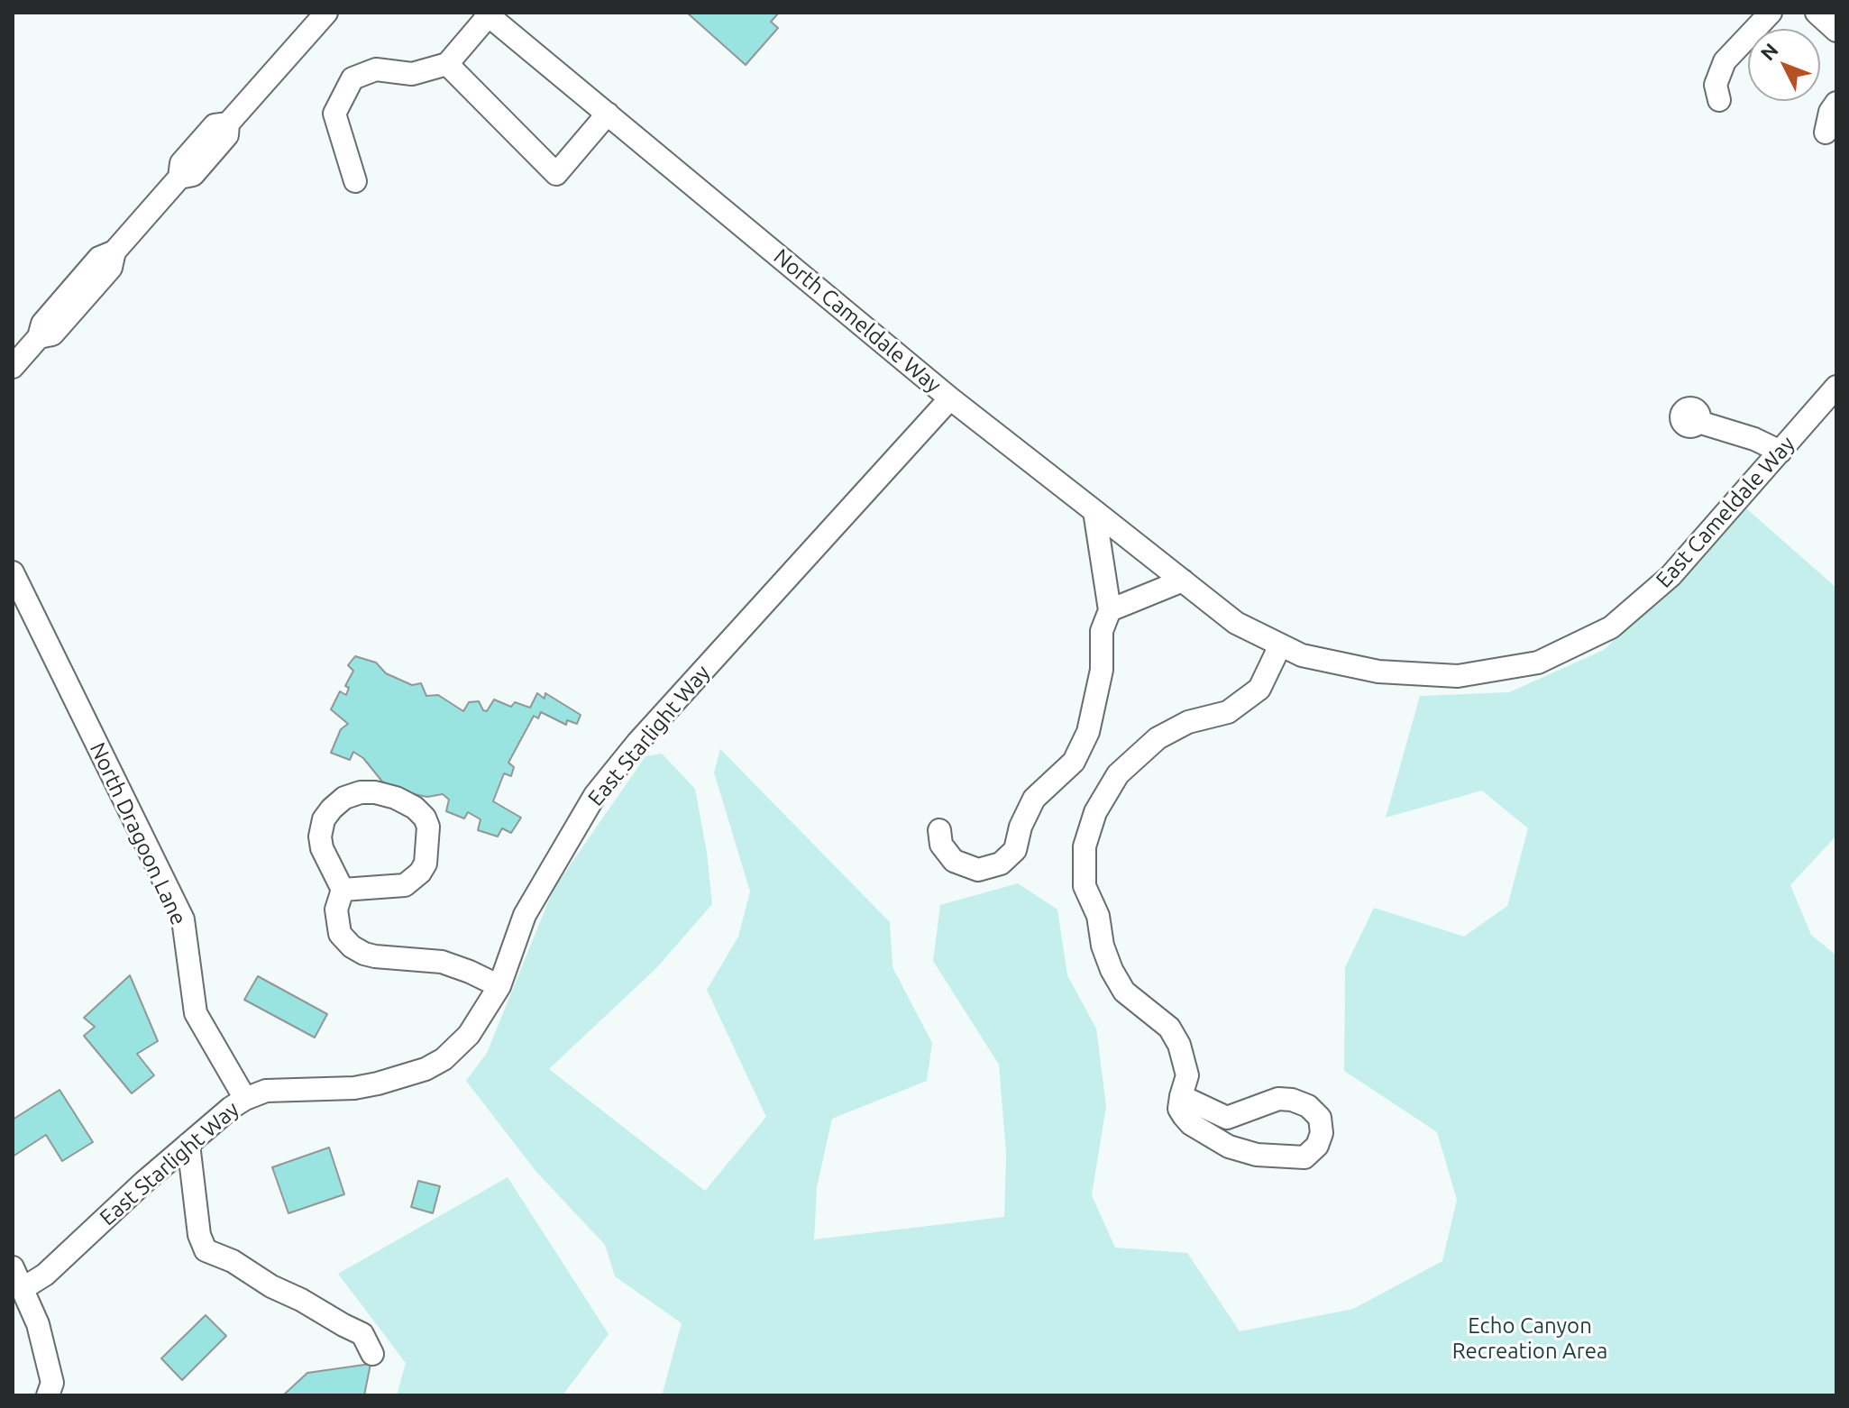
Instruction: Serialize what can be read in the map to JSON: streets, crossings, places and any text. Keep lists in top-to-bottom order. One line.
{"streets":{"street":["North Cameldale Way","East Cameldale Way","East Starlight Way","North Dragoon Lane"]},"crossings":[["North Cameldale Way","East Cameldale Way"],["North Cameldale Way","East Starlight Way"],["East Starlight Way","North Dragoon Lane"]],"parks":["Echo Canyon Recreation Area"],"north":"top left"}
